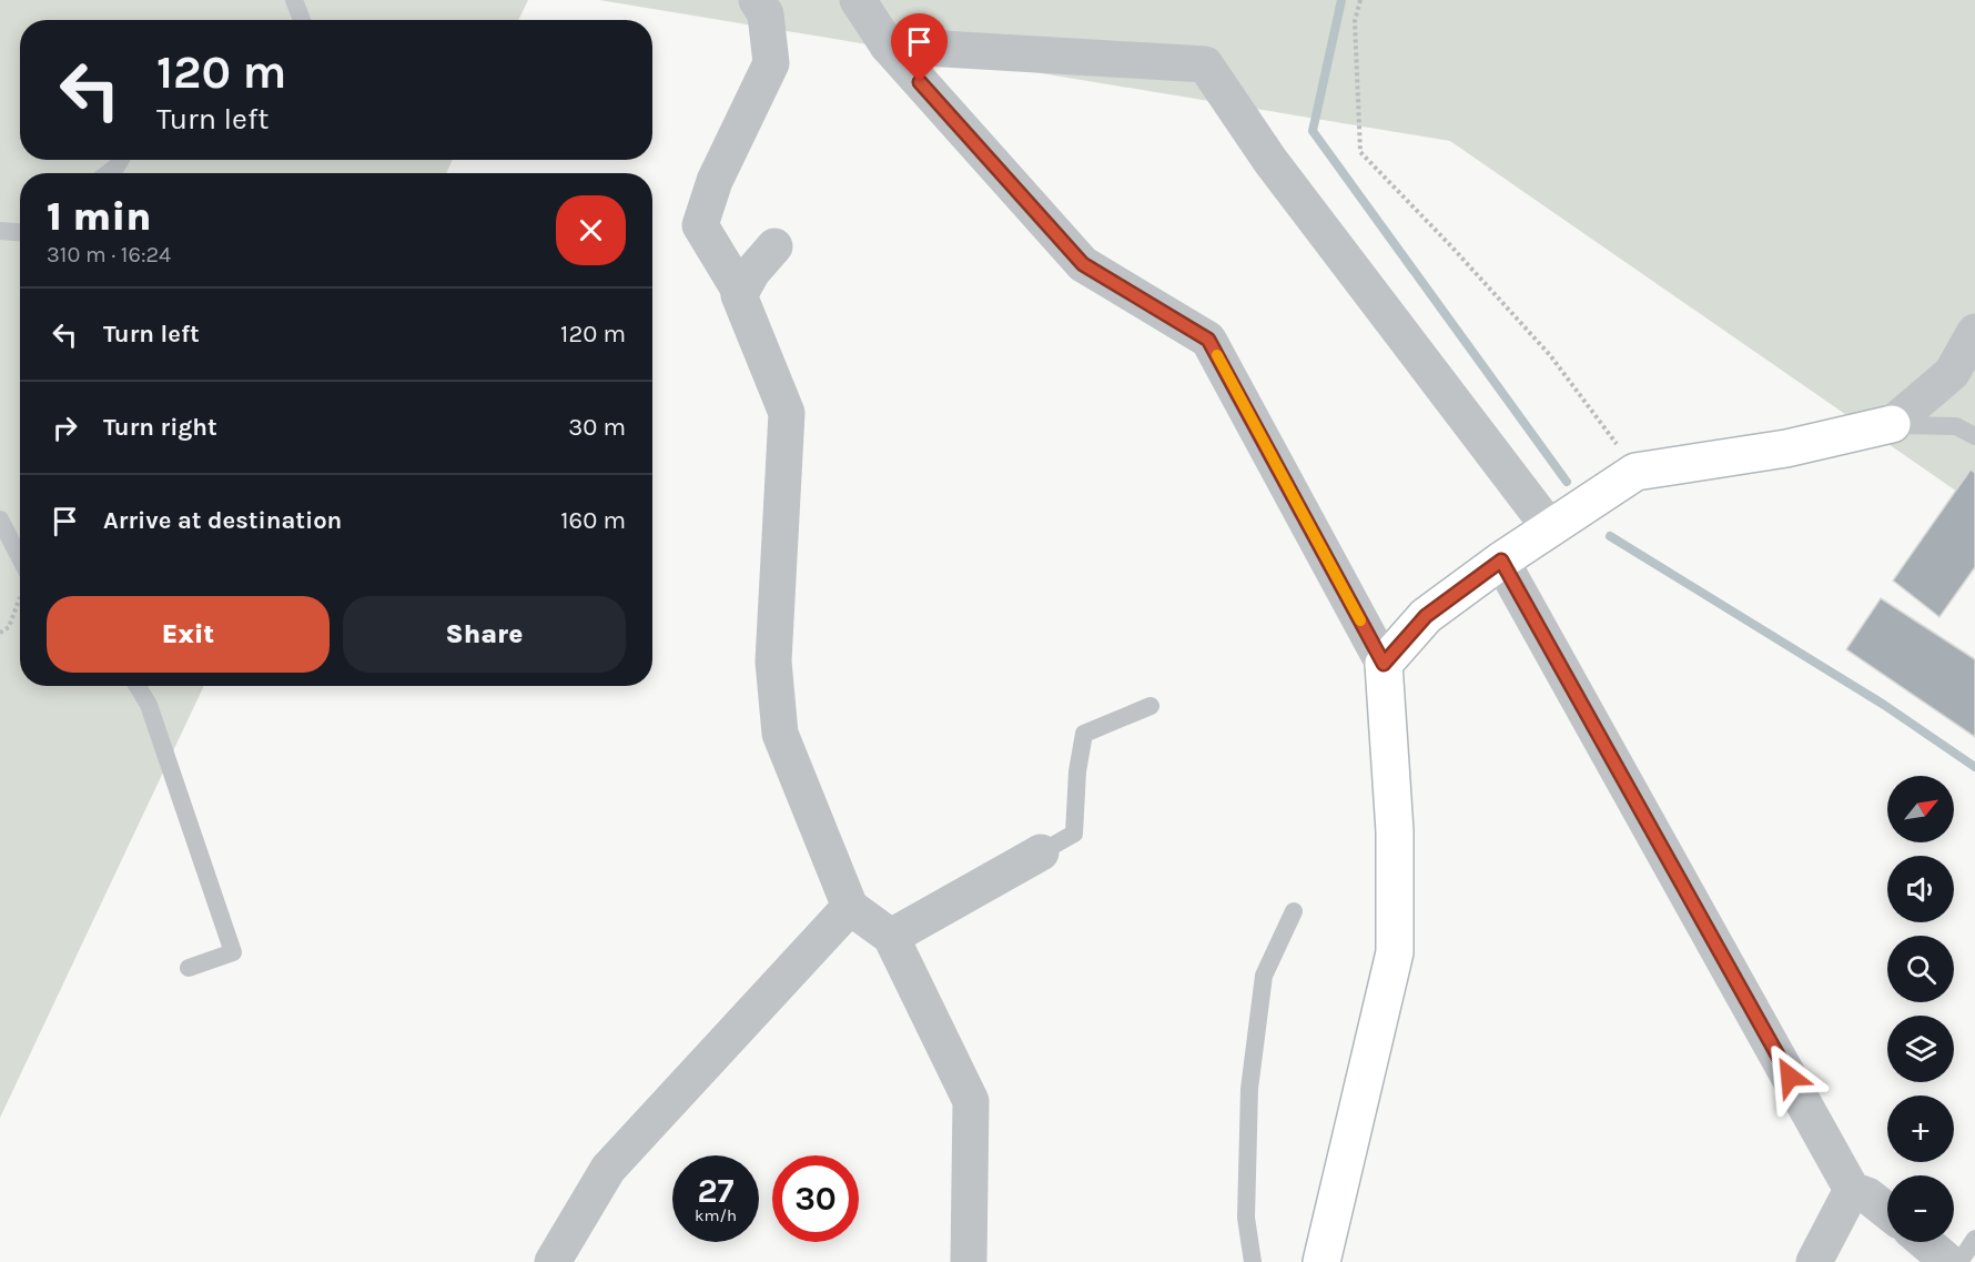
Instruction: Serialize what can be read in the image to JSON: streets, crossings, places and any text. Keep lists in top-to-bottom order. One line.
{"north":"top right","page":{"turn":["120 m","Turn left"],"heading":["1 min","310 m · 16:24"],"list":[{"name":"Turn left","value":"120 m"},{"name":"Turn right","value":"30 m"},{"name":"Arrive at destination","value":"160 m"}],"buttons":["Exit","Share"],"map_buttons":["+","−"],"speed":"27 km/h","limit":"30"}}
